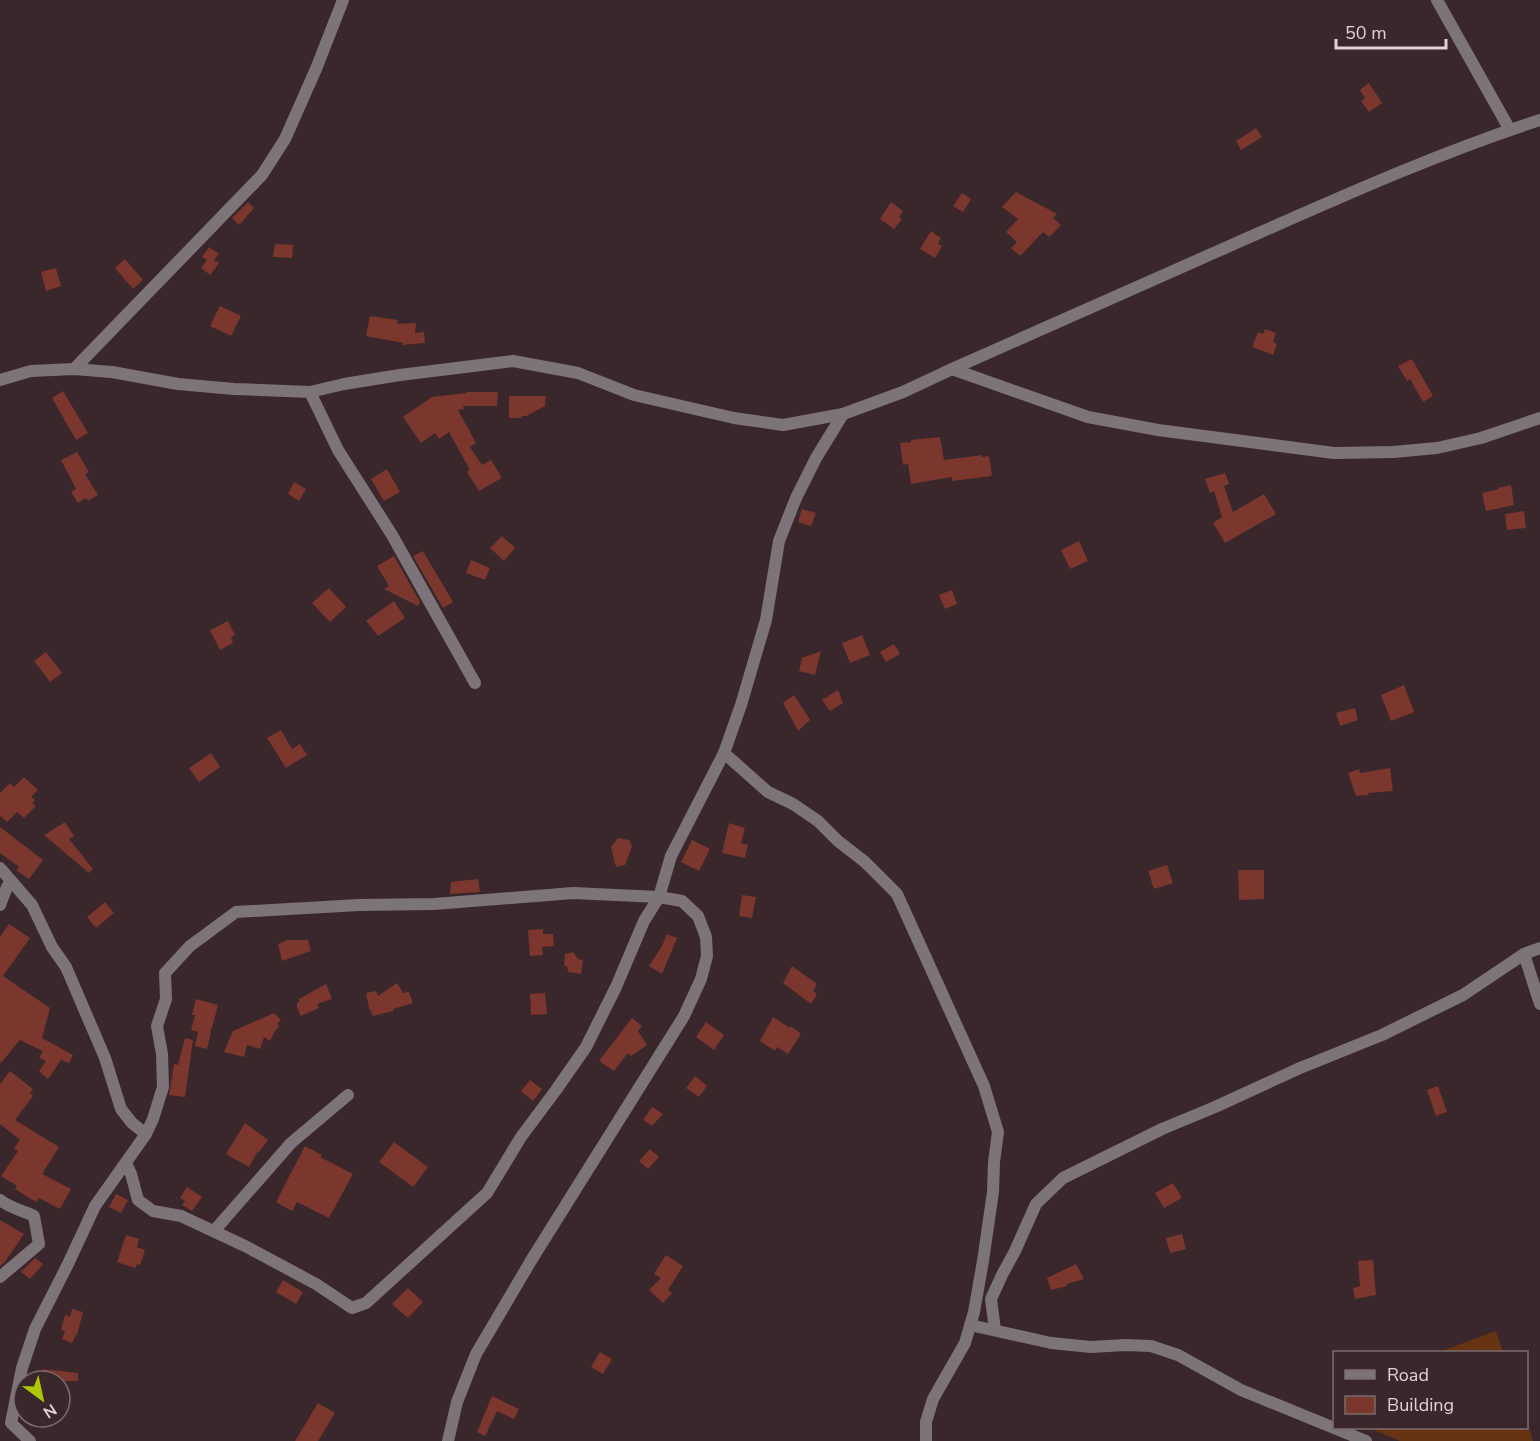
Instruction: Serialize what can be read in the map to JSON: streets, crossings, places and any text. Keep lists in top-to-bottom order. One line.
{"legend":["Road","Building"],"scale_bar":"50 m","north":"bottom right"}
